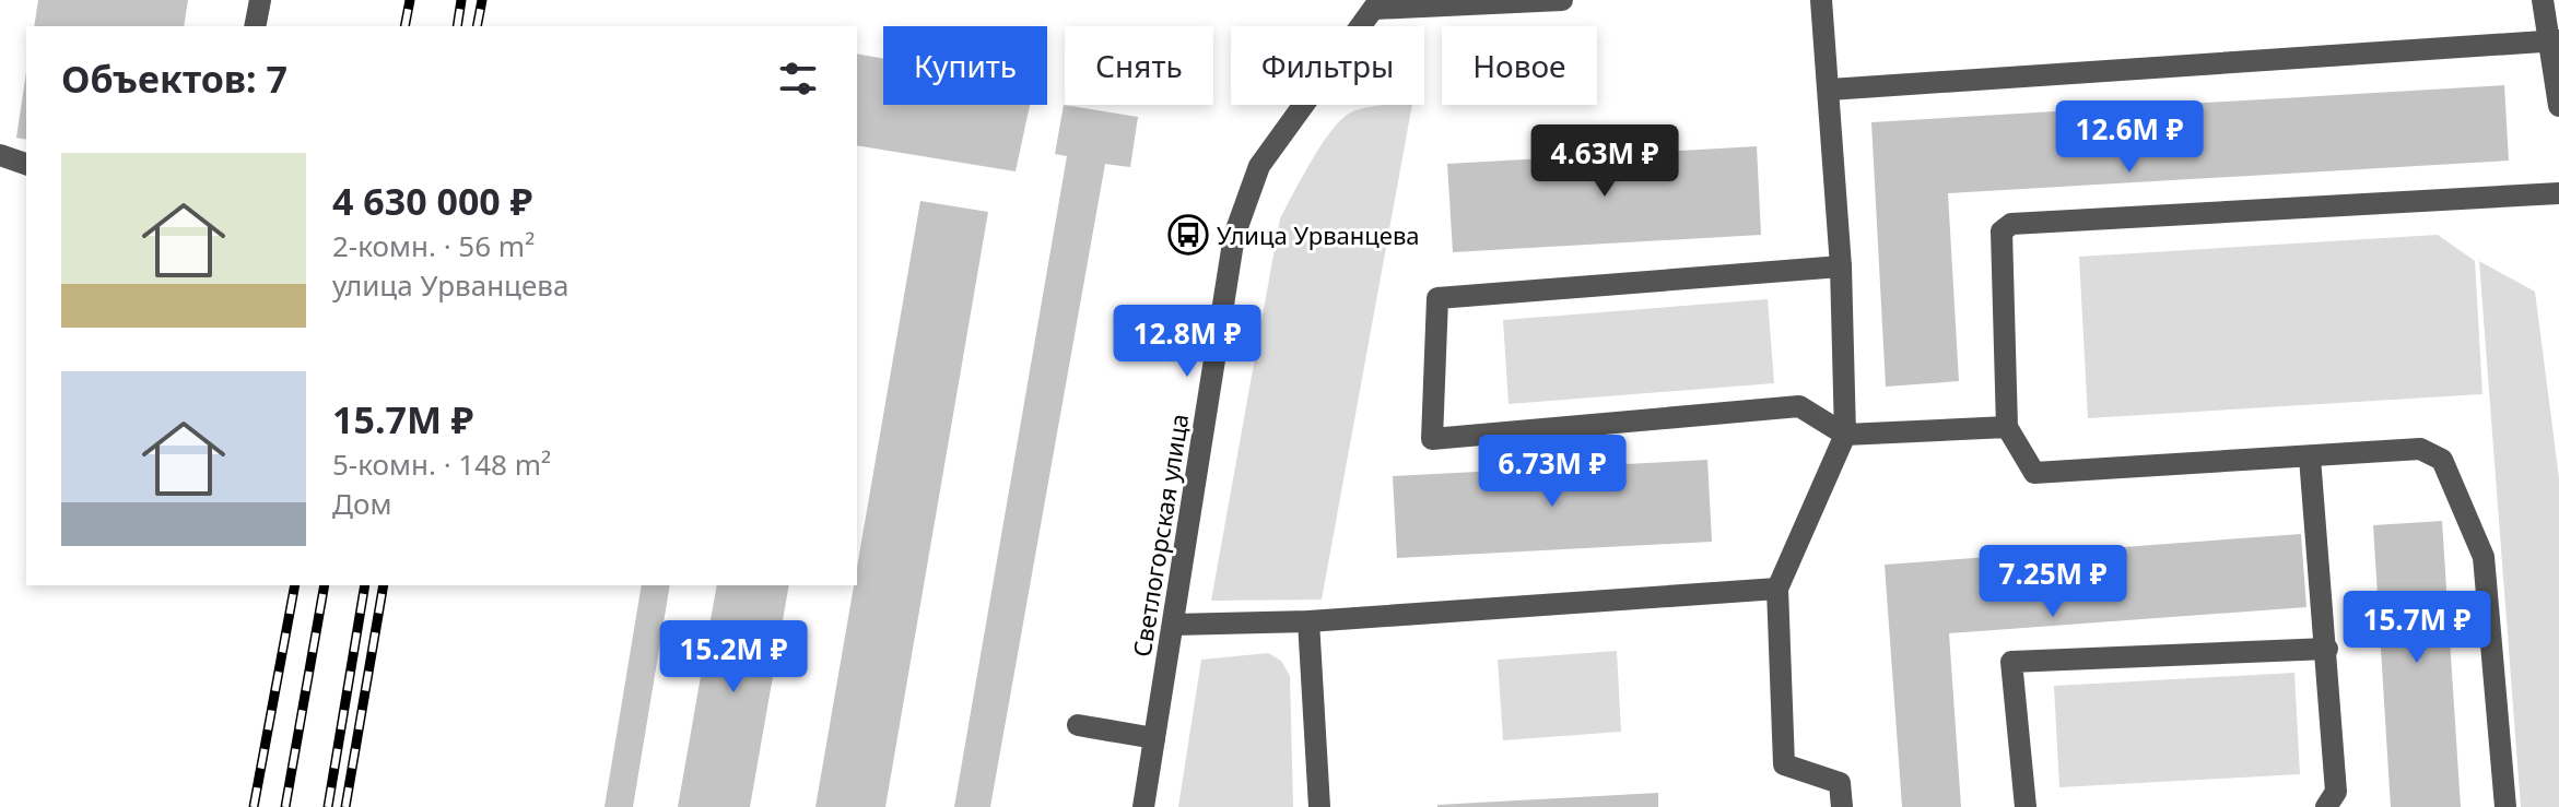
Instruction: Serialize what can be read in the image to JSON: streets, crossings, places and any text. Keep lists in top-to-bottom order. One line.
{"streets":{"street":["Светлогорская улица"]},"places":{"bus stop":["Улица Урванцева"]},"page":{"chip":["Купить","Снять","Фильтры","Новое"],"heading":"Объектов: 7","price":["12.6M ₽","4.63M ₽","12.8M ₽","6.73M ₽","7.25M ₽","15.7M ₽","15.2M ₽"],"list":[{"name":"4 630 000 ₽","note":"2-комн. · 56 m² · улица Урванцева"},{"name":"15.7M ₽","note":"5-комн. · 148 m² · Дом"}]}}
